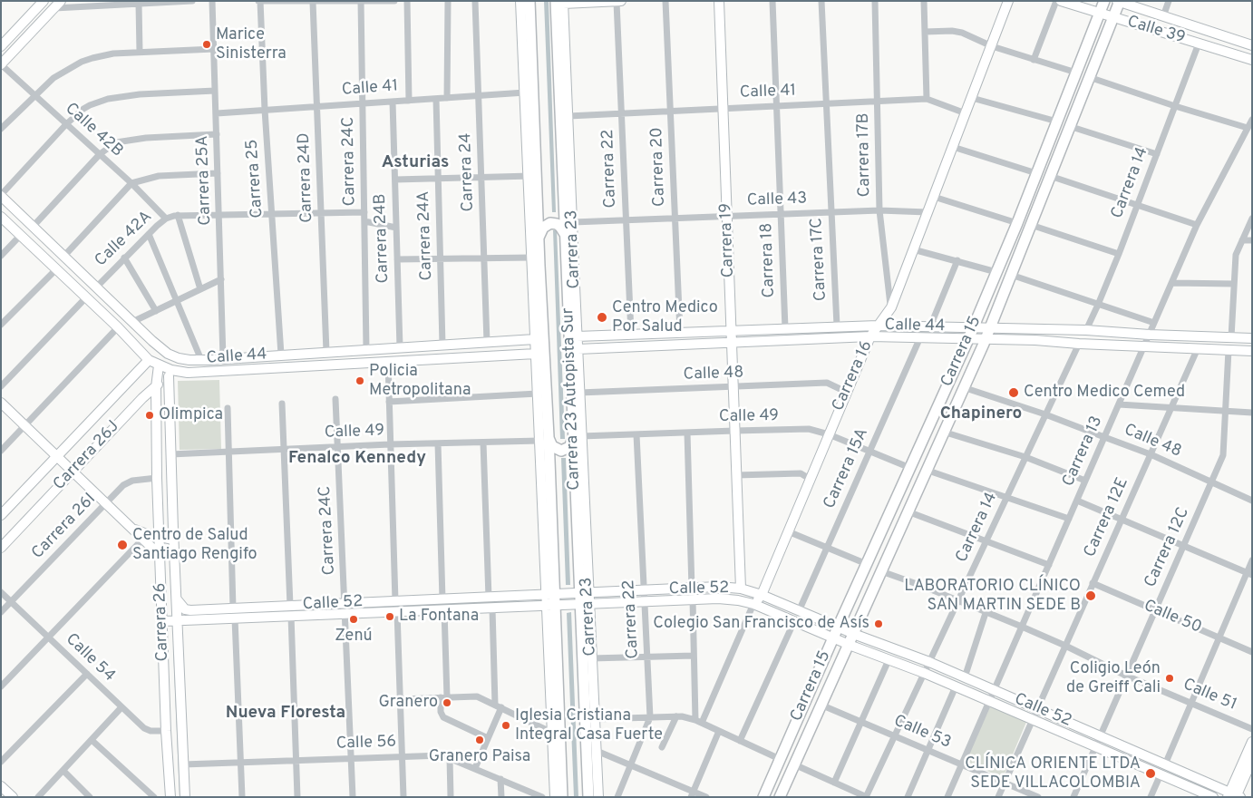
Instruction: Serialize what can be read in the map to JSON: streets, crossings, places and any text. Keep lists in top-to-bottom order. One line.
{"streets":{"main road":["Carrera 15","Carrera 23 Autopista Sur"],"street":["Calle 39","Calle 41","Calle 42B","Carrera 17B","Carrera 24C","Carrera 20","Carrera 22","Carrera 24","Carrera 24D","Carrera 25","Carrera 25A","Carrera 14","Calle 43","Carrera 24A","Carrera 24B","Calle 42A","Carrera 19","Carrera 23","Carrera 17C","Carrera 18","Calle 44","Calle 48","Carrera 16","Calle 49","Carrera 13","Carrera 26J","Carrera 15A","Carrera 12E","Carrera 26I","Carrera 12C","Calle 52","Calle 50","Carrera 26","Calle 54","Calle 51","Calle 53","Calle 56"]},"crossings":[["Calle 39","Carrera 14"],["Calle 39","Carrera 15"],["Calle 41","Carrera 17B"],["Calle 41","Carrera 24C"],["Calle 41","Carrera 20"],["Calle 41","Carrera 22"],["Calle 41","Carrera 24"],["Calle 41","Carrera 24D"],["Calle 41","Carrera 25"],["Calle 41","Carrera 25A"],["Calle 41","Carrera 24A"],["Calle 41","Carrera 24B"],["Calle 41","Carrera 19"],["Calle 41","Carrera 23"],["Calle 41","Carrera 17C"],["Calle 41","Carrera 18"],["Calle 41","Carrera 16"],["Calle 42B","Calle 42A"],["Carrera 17B","Calle 43"],["Carrera 17B","Carrera 16"],["Carrera 24C","Calle 42A"],["Carrera 24C","Calle 44"],["Carrera 24C","Calle 49"],["Carrera 24C","Calle 52"],["Carrera 24C","Calle 56"],["Carrera 20","Calle 43"],["Carrera 20","Calle 44"],["Carrera 22","Calle 43"],["Carrera 22","Calle 44"],["Carrera 22","Calle 49"],["Carrera 22","Calle 52"],["Carrera 24","Calle 44"],["Carrera 24D","Calle 42A"],["Carrera 24D","Calle 44"],["Carrera 25","Calle 42A"],["Carrera 25","Calle 44"],["Carrera 25A","Calle 42A"],["Carrera 25A","Calle 44"],["Carrera 14","Calle 44"],["Carrera 14","Calle 48"],["Carrera 14","Calle 52"],["Carrera 14","Calle 51"],["Carrera 14","Calle 53"],["Calle 43","Carrera 19"],["Calle 43","Carrera 23"],["Calle 43","Carrera 17C"],["Calle 43","Carrera 18"],["Calle 43","Carrera 16"],["Carrera 24A","Calle 44"],["Carrera 24B","Calle 44"],["Calle 42A","Calle 44"],["Carrera 19","Calle 44"],["Carrera 19","Calle 48"],["Carrera 19","Calle 49"],["Carrera 19","Calle 52"],["Carrera 23","Calle 44"],["Carrera 23","Calle 48"],["Carrera 23","Carrera 23 Autopista Sur"],["Carrera 23","Calle 49"],["Carrera 23","Calle 52"],["Carrera 17C","Calle 44"],["Carrera 18","Calle 44"],["Calle 44","Carrera 15"],["Calle 44","Carrera 16"],["Calle 44","Carrera 13"],["Calle 44","Carrera 26J"],["Calle 44","Carrera 15A"],["Calle 44","Carrera 12E"],["Calle 44","Carrera 12C"],["Calle 44","Carrera 26"],["Carrera 15","Calle 48"],["Carrera 15","Calle 49"],["Carrera 15","Calle 52"],["Carrera 15","Calle 51"],["Carrera 15","Calle 53"],["Calle 48","Carrera 16"],["Calle 48","Carrera 13"],["Calle 48","Carrera 12E"],["Calle 48","Carrera 12C"],["Carrera 16","Calle 49"],["Carrera 16","Calle 52"],["Carrera 23 Autopista Sur","Calle 49"],["Carrera 23 Autopista Sur","Calle 52"],["Calle 49","Carrera 15A"],["Calle 49","Carrera 26"],["Carrera 13","Calle 52"],["Carrera 13","Calle 51"],["Carrera 13","Calle 53"],["Carrera 26J","Carrera 26"],["Carrera 15A","Calle 52"],["Carrera 12E","Calle 52"],["Carrera 12E","Calle 50"],["Carrera 12E","Calle 51"],["Carrera 12E","Calle 53"],["Carrera 26I","Carrera 26"],["Carrera 26I","Calle 54"],["Carrera 12C","Calle 52"],["Carrera 12C","Calle 50"],["Carrera 12C","Calle 51"],["Calle 52","Carrera 26"],["Carrera 26","Calle 54"],["Carrera 26","Calle 56"]],"districts":["Asturias","Chapinero","Fenalco Kennedy","Nueva Floresta"],"places":["Marice Sinisterra","Centro Medico Por Salud","Policia Metropolitana","Centro Medico Cemed","Olimpica","Centro de Salud Santiago Rengifo","LABORATORIO CLÍNICO SAN MARTIN SEDE B","La Fontana","Zenú","Colegio San Francisco de Asís","Coligio León de Greiff Cali","Granero","Iglesia Cristiana Integral Casa Fuerte","Granero Paisa","CLÍNICA ORIENTE LTDA SEDE VILLACOLOMBIA"]}
